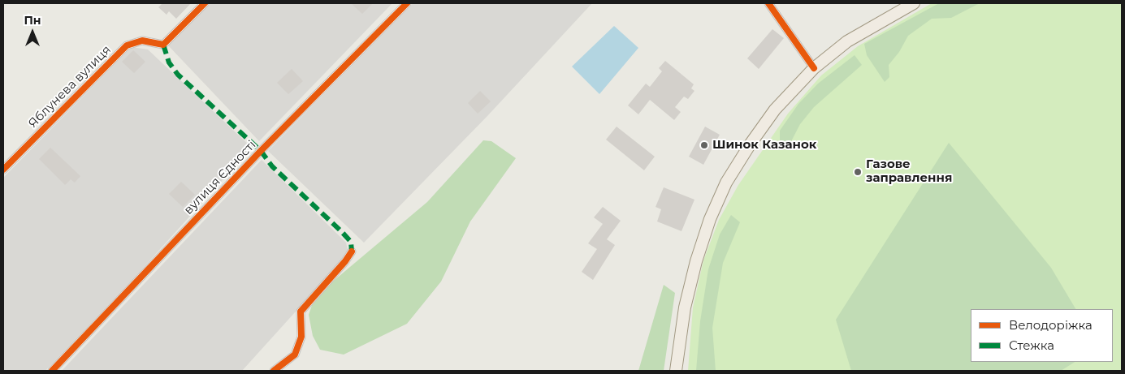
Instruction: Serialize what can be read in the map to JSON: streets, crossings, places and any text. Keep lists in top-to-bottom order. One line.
{"streets":{"street":["Яблунева вулиця","вулиця Єдності"]},"places":["Шинок Казанок","Газове заправлення"],"legend":["Велодоріжка","Стежка"],"north":"top"}
